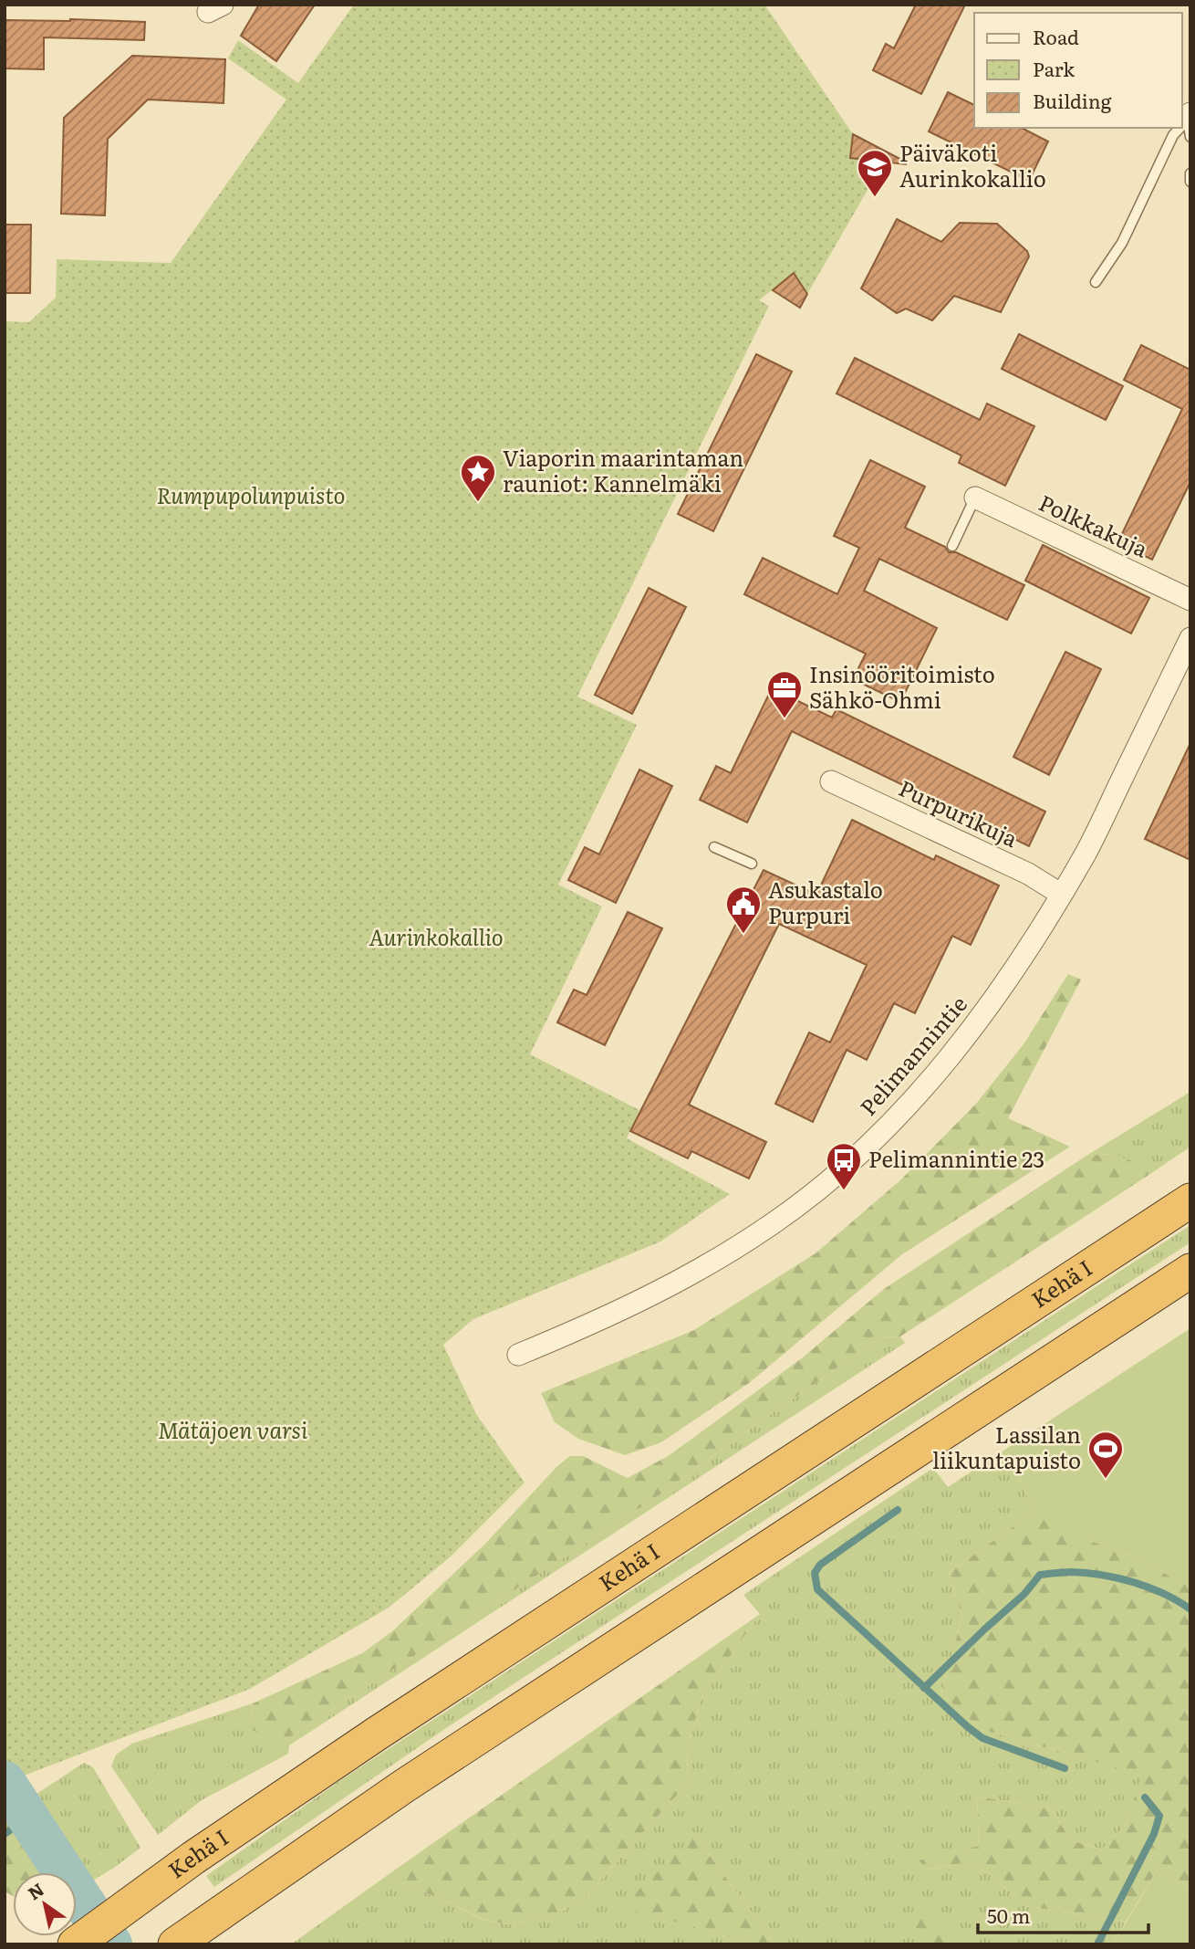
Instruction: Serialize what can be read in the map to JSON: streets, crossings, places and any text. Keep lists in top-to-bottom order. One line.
{"streets":{"highway":["Kehä I"],"street":["Polkkakuja","Purpurikuja","Pelimannintie"]},"crossings":[["Purpurikuja","Pelimannintie"]],"parks":["Rumpupolunpuisto","Aurinkokallio","Mätäjoen varsi"],"places":{"school or university":["Päiväkoti Aurinkokallio"],"place":["Viaporin maarintaman rauniot: Kannelmäki"],"office":["Insinööritoimisto Sähkö-Ohmi"],"public building":["Asukastalo Purpuri"],"bus stop":["Pelimannintie 23"],"sports":["Lassilan liikuntapuisto"]},"legend":["Road","Park","Building"],"scale_bar":"50 m","north":"top left"}
